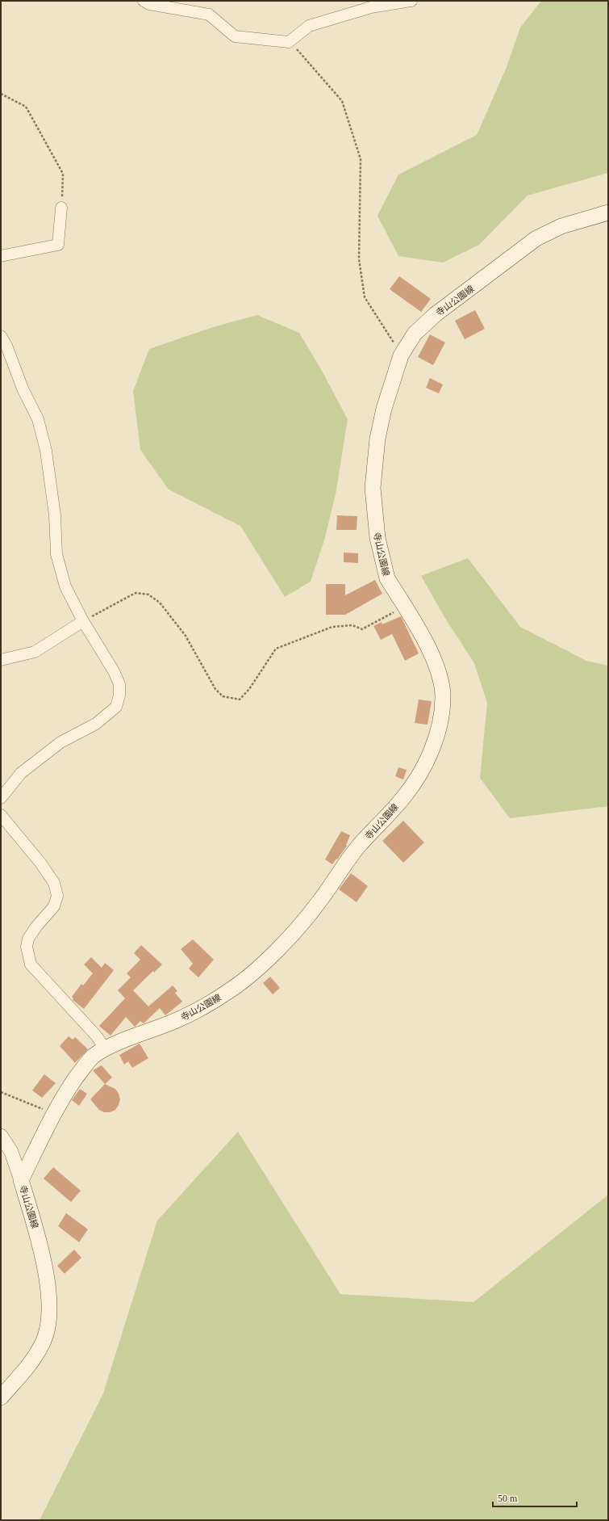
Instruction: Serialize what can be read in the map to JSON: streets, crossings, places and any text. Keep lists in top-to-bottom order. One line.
{"streets":{"main road":["寺山公園線"]},"scale_bar":"50 m"}
